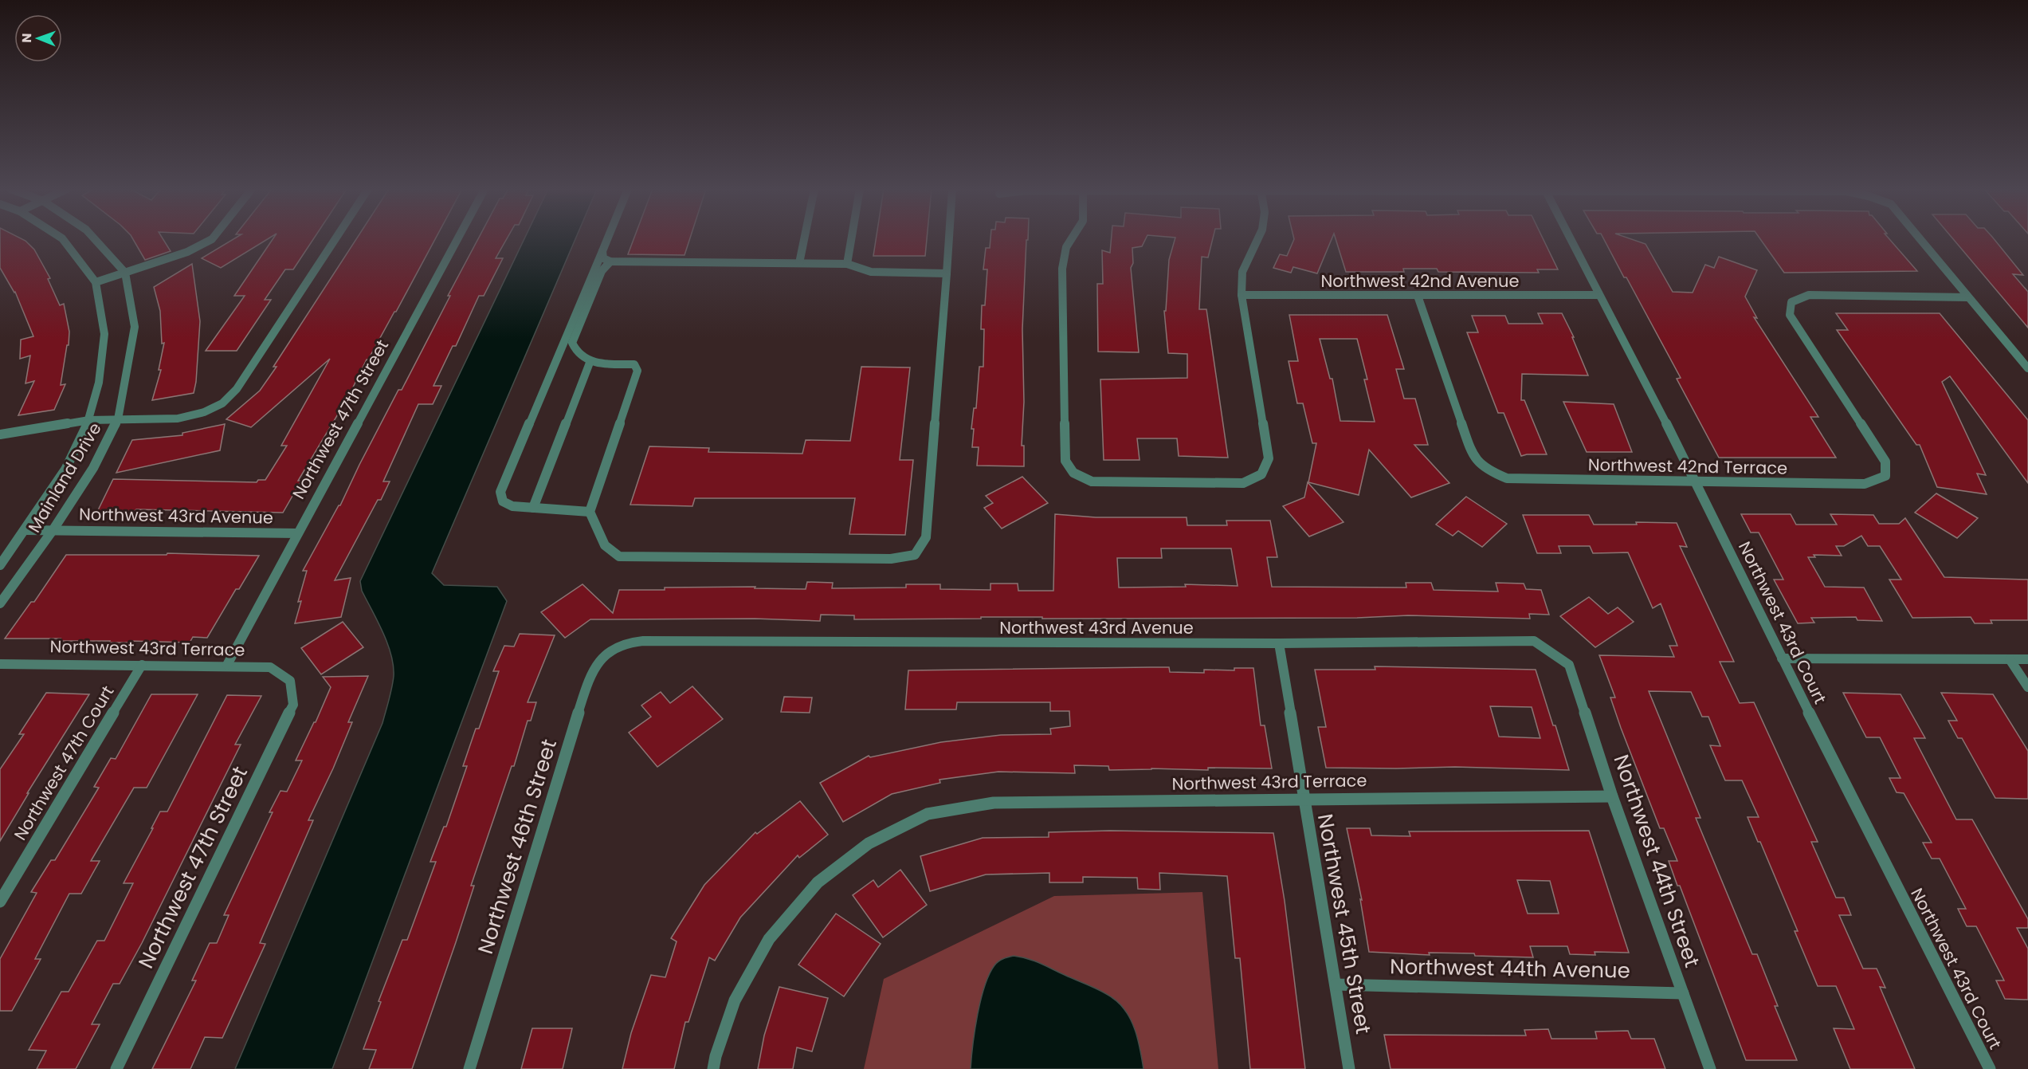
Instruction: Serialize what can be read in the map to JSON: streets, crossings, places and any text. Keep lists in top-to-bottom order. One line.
{"streets":{"street":["Northwest 42nd Avenue","Northwest 47th Street","Northwest 42nd Terrace","Mainland Drive","Northwest 43rd Avenue","Northwest 43rd Court","Northwest 43rd Terrace","Northwest 47th Court","Northwest 46th Street","Northwest 44th Street","Northwest 45th Street","Northwest 44th Avenue"]},"crossings":[["Northwest 42nd Avenue","Northwest 42nd Terrace"],["Northwest 42nd Avenue","Northwest 43rd Court"],["Northwest 47th Street","Northwest 43rd Avenue"],["Northwest 47th Street","Northwest 43rd Terrace"],["Northwest 42nd Terrace","Northwest 43rd Court"],["Mainland Drive","Northwest 43rd Avenue"],["Northwest 43rd Avenue","Northwest 46th Street"],["Northwest 43rd Avenue","Northwest 44th Street"],["Northwest 43rd Avenue","Northwest 45th Street"],["Northwest 43rd Terrace","Northwest 47th Court"],["Northwest 43rd Terrace","Northwest 44th Street"],["Northwest 43rd Terrace","Northwest 45th Street"],["Northwest 44th Street","Northwest 44th Avenue"],["Northwest 45th Street","Northwest 44th Avenue"]],"north":"left"}
